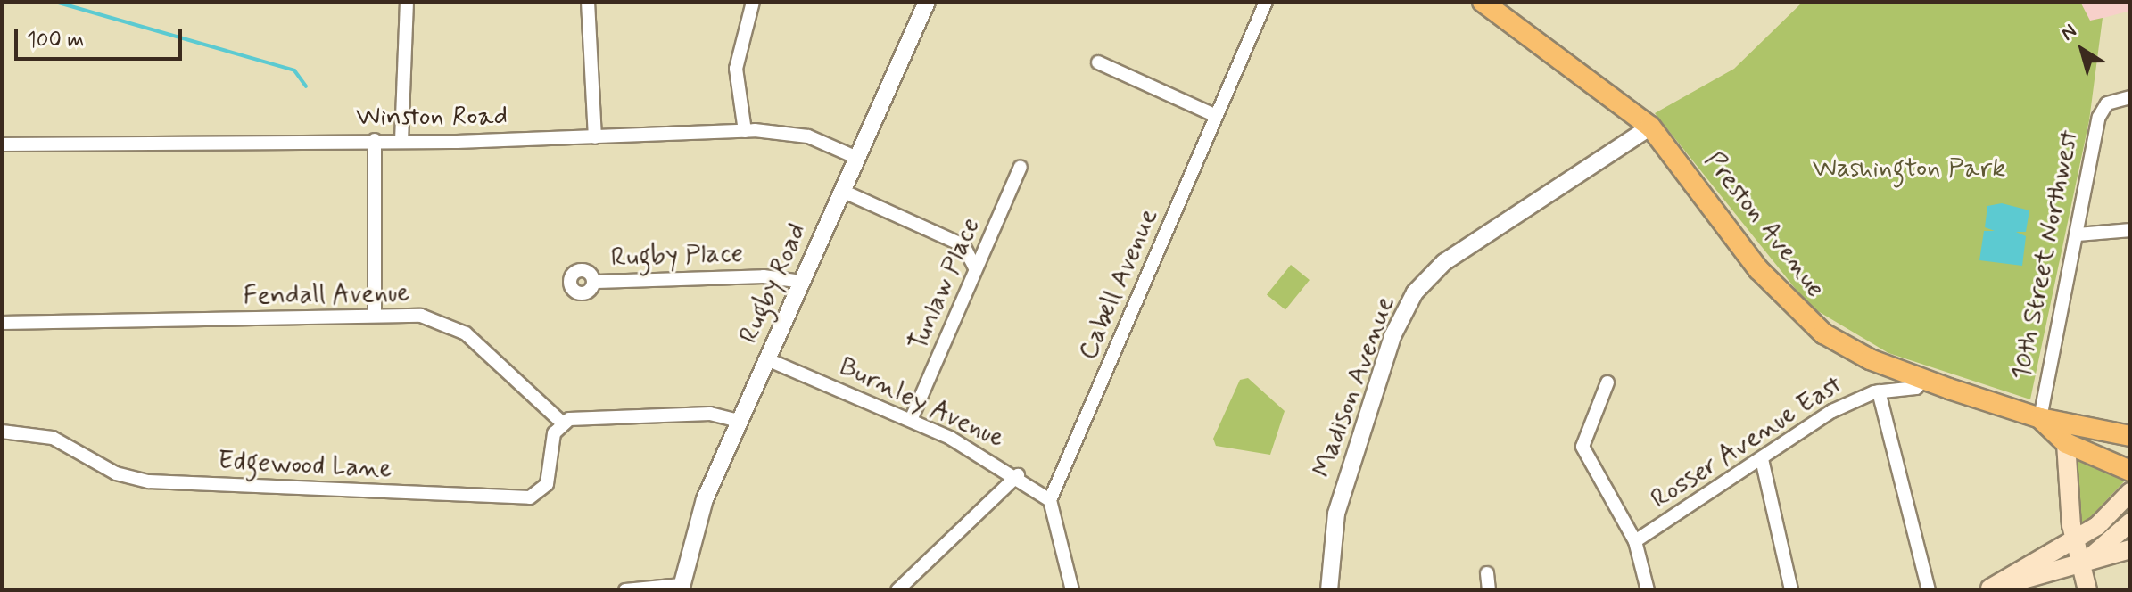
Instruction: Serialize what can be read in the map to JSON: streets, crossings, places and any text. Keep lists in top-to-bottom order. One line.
{"streets":{"main road":["Preston Avenue"],"street":["Winston Road","10th Street Northwest","Rugby Place","Rugby Road","Tunlaw Place","Cabell Avenue","Fendall Avenue","Madison Avenue","Burnley Avenue","Rosser Avenue East","Edgewood Lane"]},"crossings":[["Winston Road","Rugby Road"],["Preston Avenue","10th Street Northwest"],["Preston Avenue","Madison Avenue"],["Preston Avenue","Rosser Avenue East"],["Rugby Place","Rugby Road"],["Rugby Road","Burnley Avenue"],["Tunlaw Place","Burnley Avenue"],["Cabell Avenue","Burnley Avenue"],["Fendall Avenue","Edgewood Lane"]],"parks":["Washington Park"],"scale_bar":"100 m","north":"top left"}
